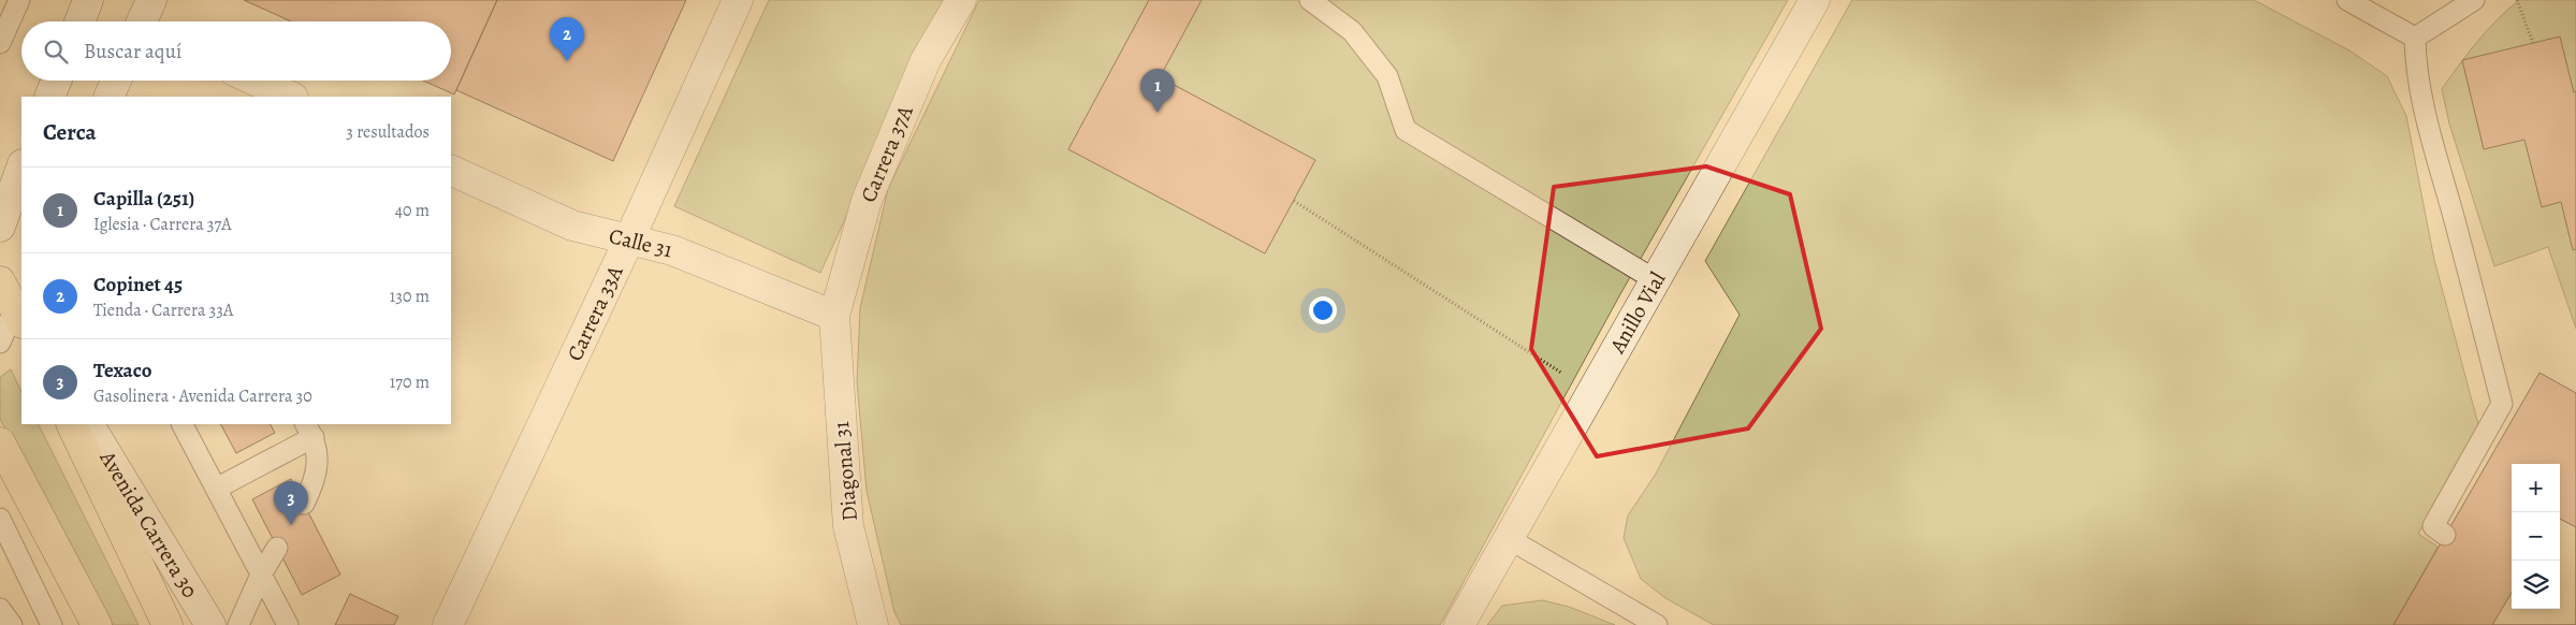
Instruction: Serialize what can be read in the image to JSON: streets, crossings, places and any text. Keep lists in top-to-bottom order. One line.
{"streets":{"highway":["Avenida Carrera 30"],"street":["Carrera 37A","Calle 31","Anillo Vial","Carrera 33A","Diagonal 31"]},"crossings":[["Carrera 37A","Calle 31"],["Carrera 37A","Diagonal 31"],["Calle 31","Carrera 33A"],["Calle 31","Diagonal 31"]],"page":{"pins":["2","1","3"],"search":"Buscar aquí","heading":["Cerca","3 resultados"],"list":[{"mark":"1","name":"Capilla (251)","note":"Iglesia · Carrera 37A","value":"40 m"},{"mark":"2","name":"Copinet 45","note":"Tienda · Carrera 33A","value":"130 m"},{"mark":"3","name":"Texaco","note":"Gasolinera · Avenida Carrera 30","value":"170 m"}],"map_buttons":["+","−"]}}
